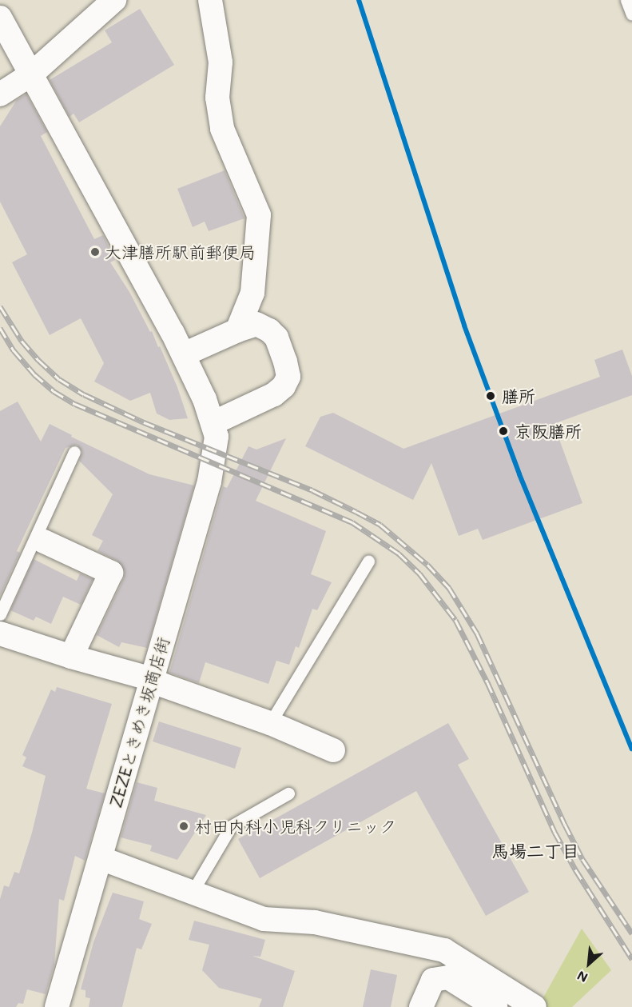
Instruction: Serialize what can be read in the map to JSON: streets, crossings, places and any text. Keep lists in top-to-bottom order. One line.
{"streets":{"street":["ZEZEときめき坂商店街"]},"districts":["馬場二丁目"],"places":["大津膳所駅前郵便局","膳所","京阪膳所","村田内科小児科クリニック"],"north":"bottom left"}
